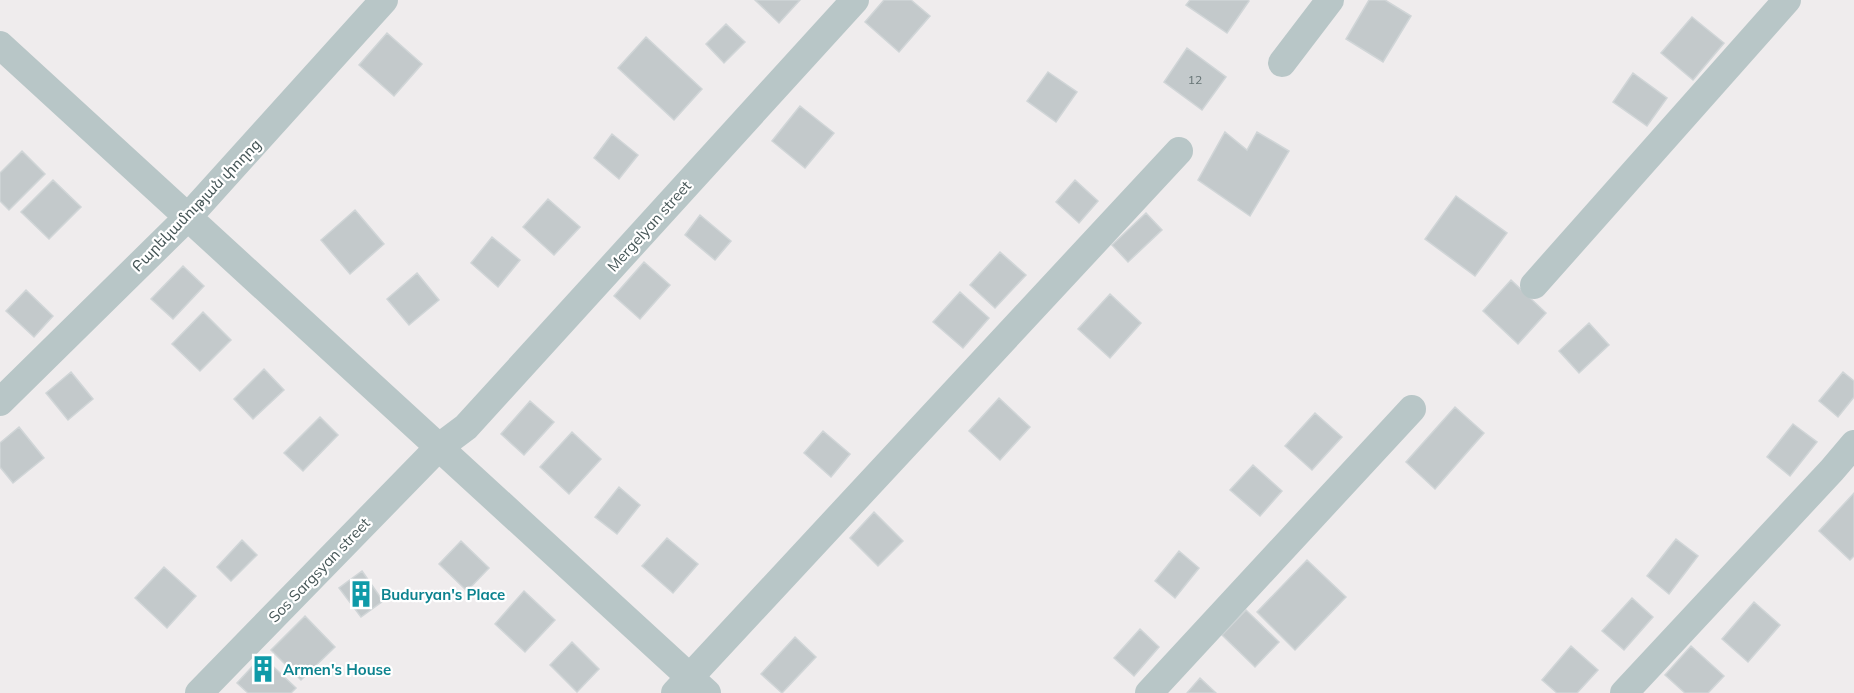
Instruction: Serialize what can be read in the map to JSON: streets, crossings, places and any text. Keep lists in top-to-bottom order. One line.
{"streets":{"street":["Բարեկամության փողոց","Mergelyan street","Sos Sargsyan street"]},"crossings":[["Mergelyan street","Sos Sargsyan street"]],"places":{"building":["Buduryan's Place","Armen's House"]},"house_numbers":["12"]}
